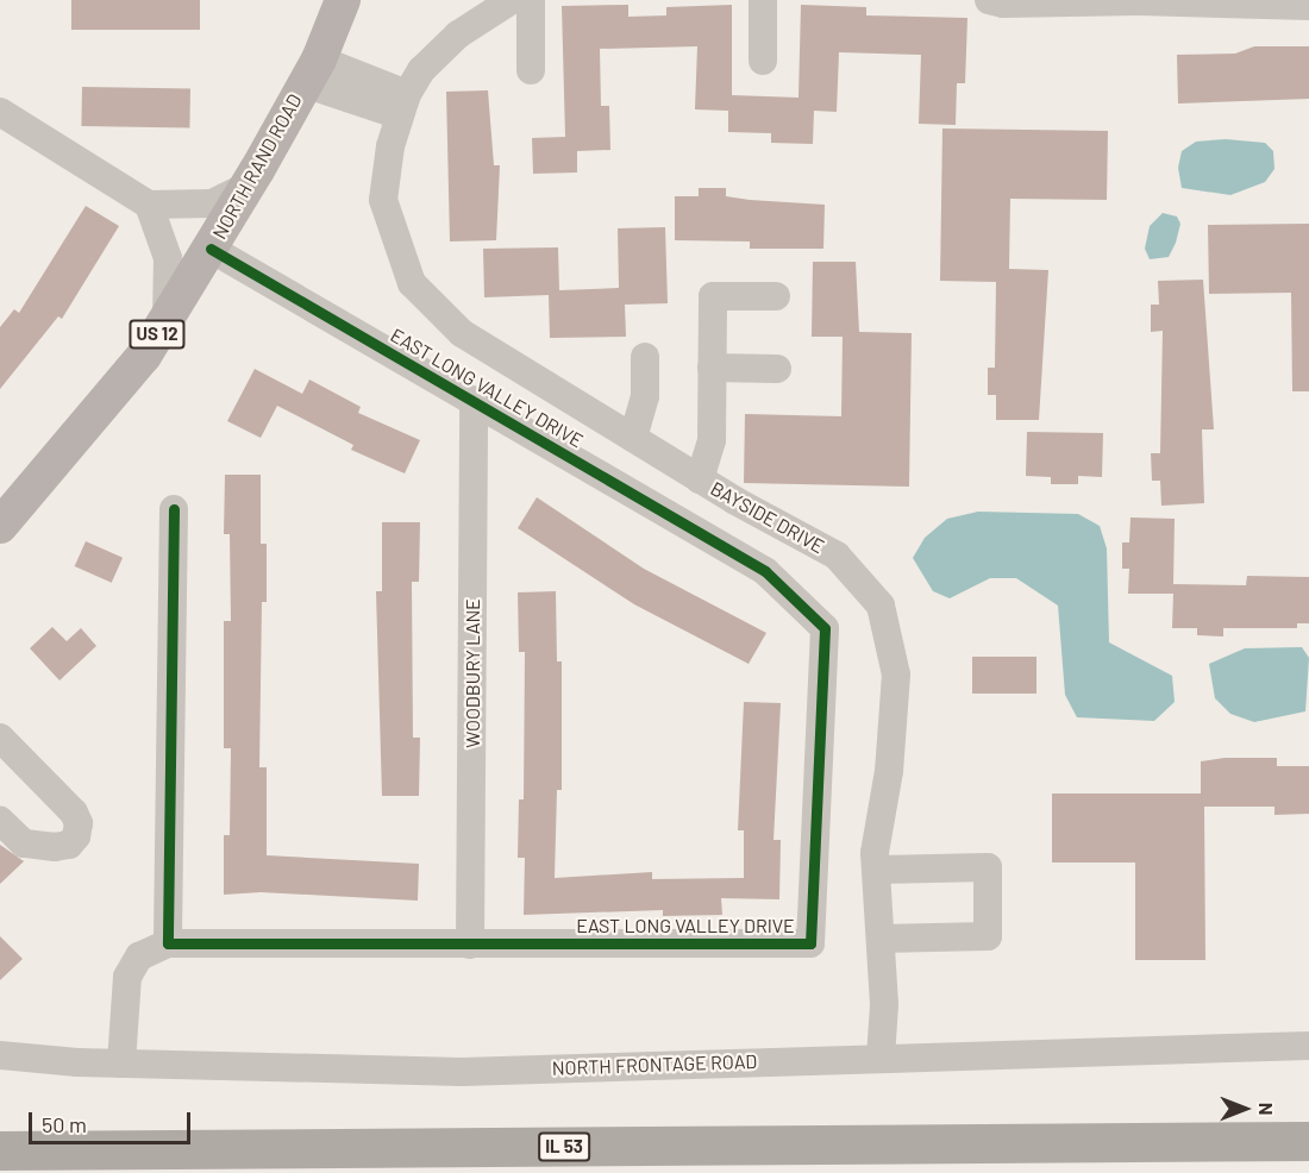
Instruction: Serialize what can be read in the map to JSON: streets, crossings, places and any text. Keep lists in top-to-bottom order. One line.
{"streets":{"highway":["IL 53"],"main road":["NORTH RAND ROAD","US 12"],"street":["EAST LONG VALLEY DRIVE","BAYSIDE DRIVE","WOODBURY LANE","NORTH FRONTAGE ROAD"]},"crossings":[["NORTH RAND ROAD","EAST LONG VALLEY DRIVE"],["EAST LONG VALLEY DRIVE","WOODBURY LANE"],["BAYSIDE DRIVE","NORTH FRONTAGE ROAD"]],"scale_bar":"50 m","north":"right"}
